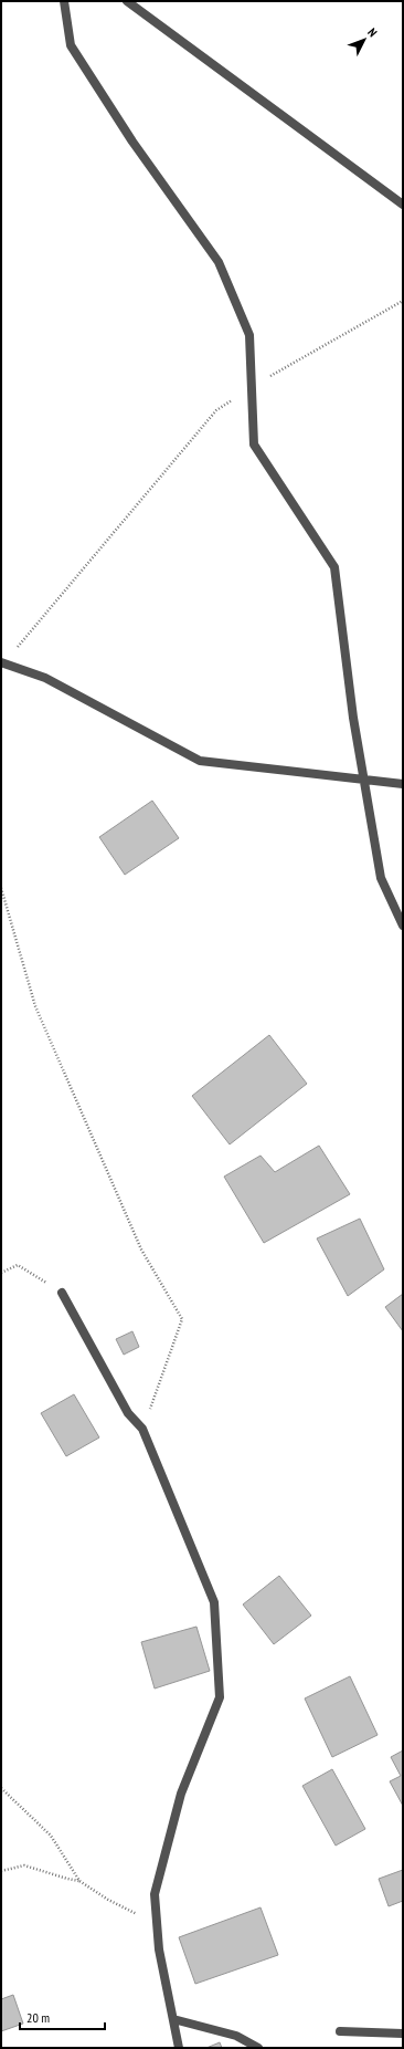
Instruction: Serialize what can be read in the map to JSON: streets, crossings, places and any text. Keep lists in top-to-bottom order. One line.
{"scale_bar":"20 m","north":"top right"}
